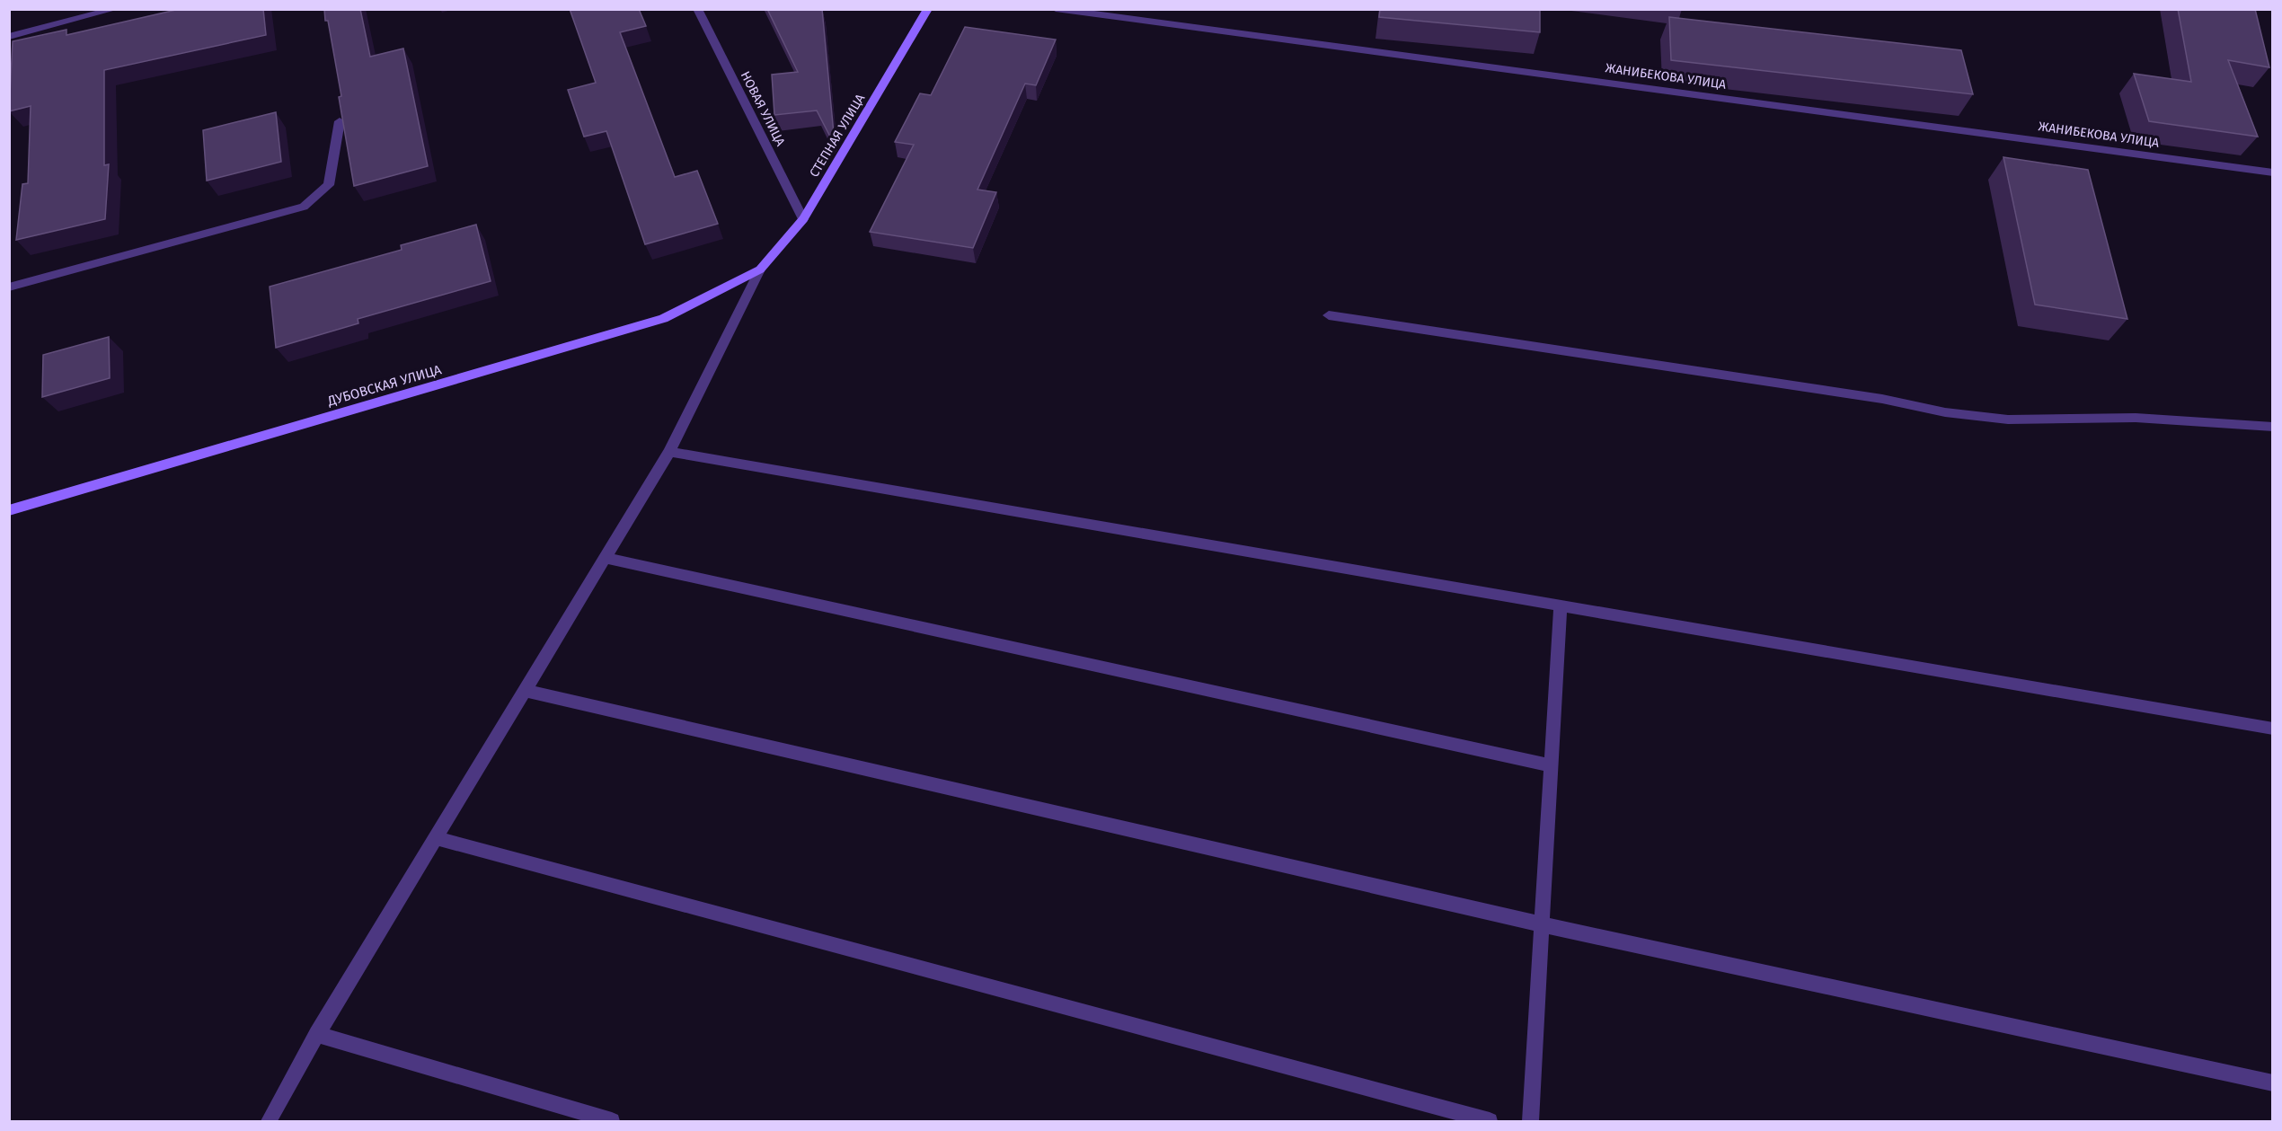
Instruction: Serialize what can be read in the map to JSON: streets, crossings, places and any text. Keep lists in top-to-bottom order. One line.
{"streets":{"main road":["СТЕПНАЯ УЛИЦА","ДУБОВСКАЯ УЛИЦА"],"street":["ЖАНИБЕКОВА УЛИЦА","НОВАЯ УЛИЦА"]},"crossings":[["НОВАЯ УЛИЦА","СТЕПНАЯ УЛИЦА"],["СТЕПНАЯ УЛИЦА","ДУБОВСКАЯ УЛИЦА"]]}
